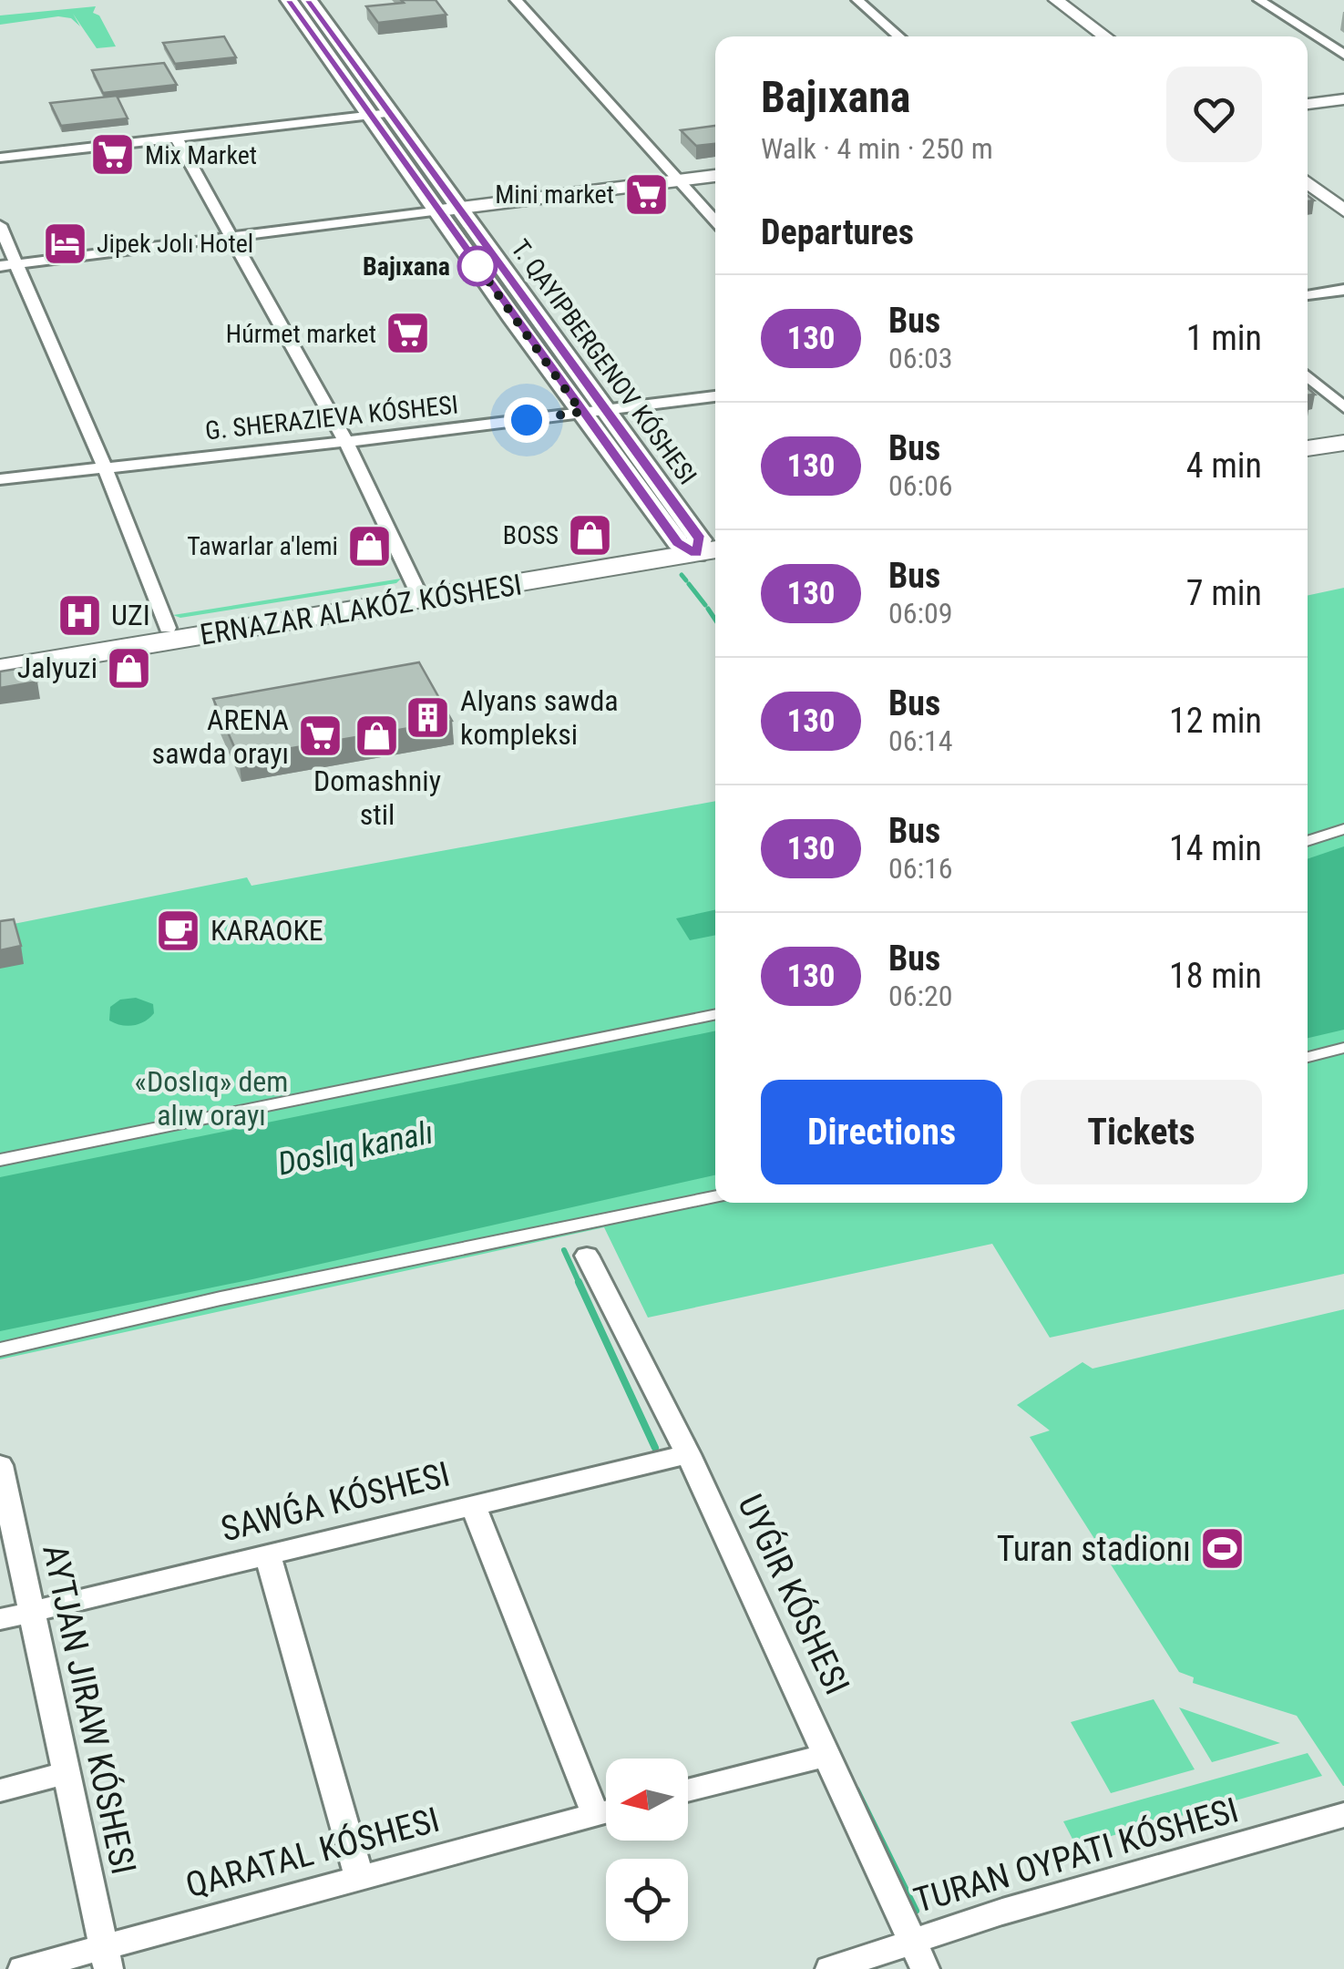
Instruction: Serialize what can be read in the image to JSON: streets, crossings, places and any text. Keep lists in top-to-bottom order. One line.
{"streets":{"main road":["ERNAZAR ALAKÓZ KÓSHESI"],"street":["G. SHERAZIEVA KÓSHESI","SAWǴA KÓSHESI","QARATAL KÓSHESI"]},"water":["Doslıq kanalı"],"parks":["«Doslıq» dem alıw orayı"],"places":{"supermarket":["Mix Market","Mini market","Húrmet market","ARENA sawda orayı"],"hotel":["Jipek Jolı Hotel"],"other":["Bajıxana"],"shop":["BOSS","Tawarlar a'lemi","Jalyuzi","Domashniy stil"],"hospital":["UZI"],"building":["Alyans sawda kompleksi"],"cafe":["KARAOKE"],"sports":["Turan stadionı"]},"lines":["bus line 130"],"north":"left","page":{"heading":[["Bajıxana","Walk · 4 min · 250 m"],"Departures"],"list":[{"mark":"130","name":"Bus","note":"06:03","value":"1 min"},{"mark":"130","name":"Bus","note":"06:06","value":"4 min"},{"mark":"130","name":"Bus","note":"06:09","value":"7 min"},{"mark":"130","name":"Bus","note":"06:14","value":"12 min"},{"mark":"130","name":"Bus","note":"06:16","value":"14 min"},{"mark":"130","name":"Bus","note":"06:20","value":"18 min"}],"buttons":["Directions","Tickets"]}}
